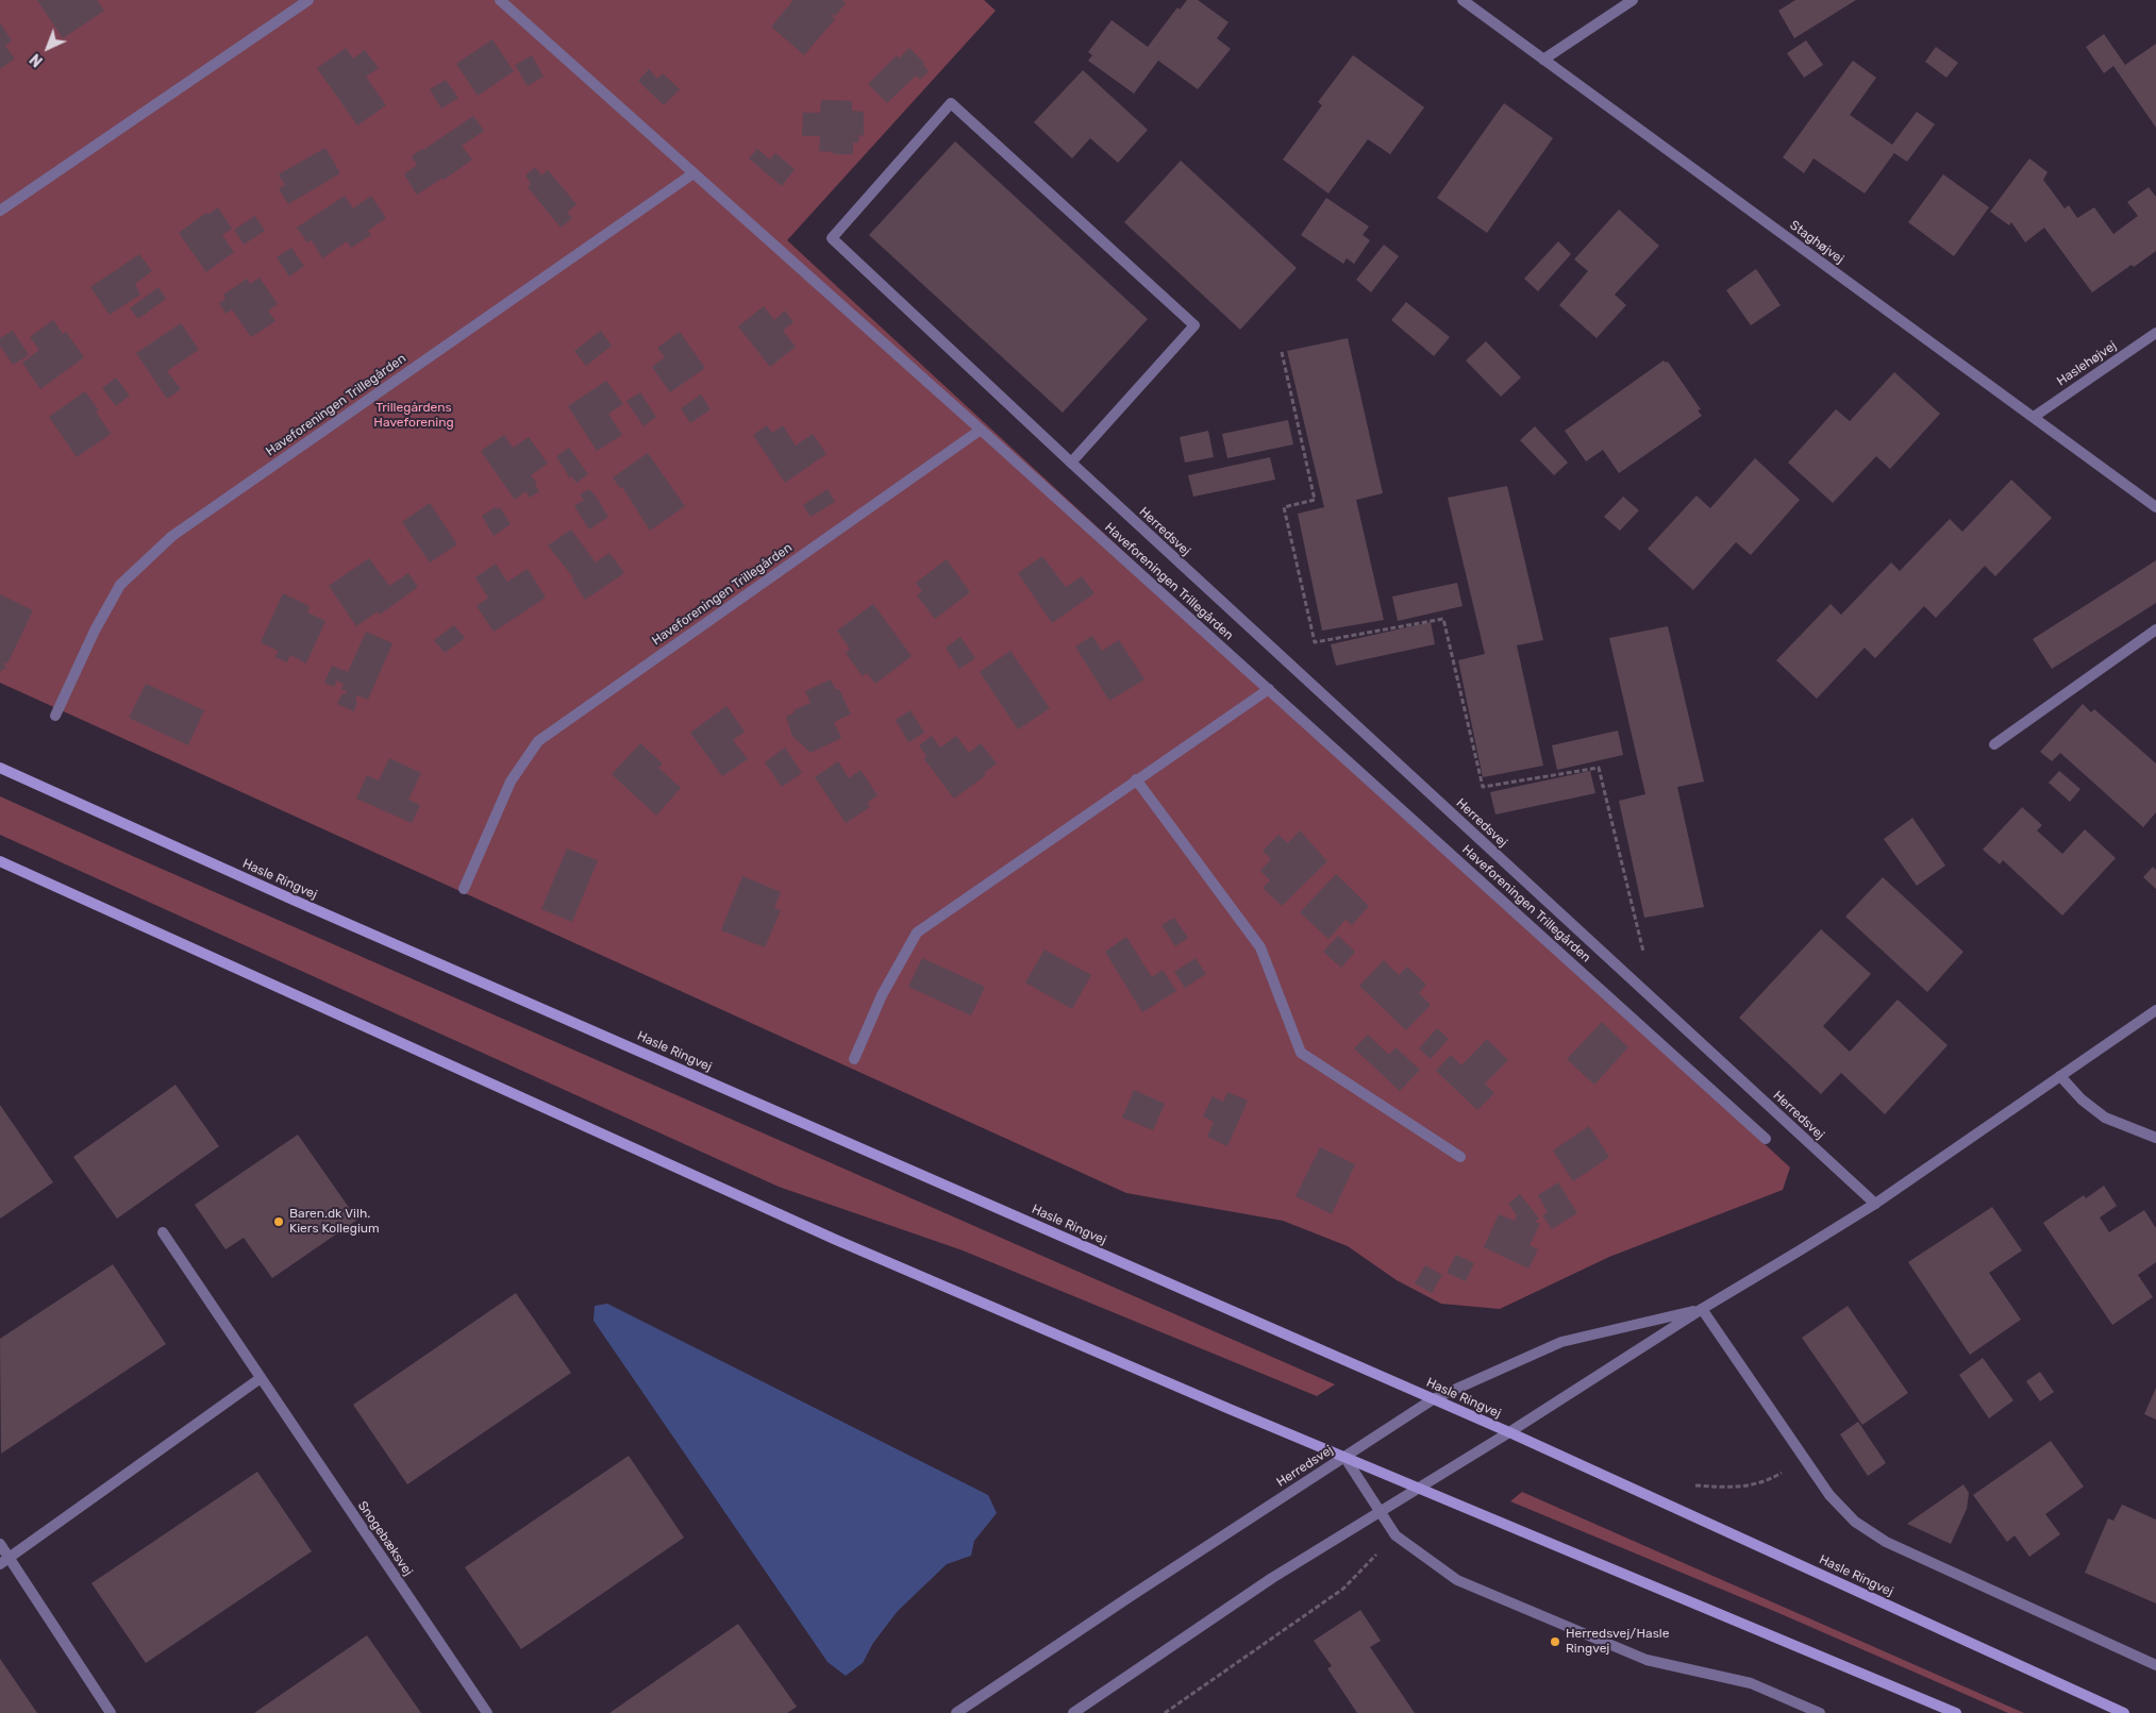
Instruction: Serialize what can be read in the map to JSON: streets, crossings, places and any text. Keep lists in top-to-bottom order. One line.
{"streets":{"main road":["Hasle Ringvej"],"street":["Staghøjvej","Haslehøjvej","Haveforeningen Trillegården","Herredsvej","Snogebæksvej"]},"crossings":[["Staghøjvej","Haslehøjvej"],["Herredsvej","Hasle Ringvej"]],"parks":["Trillegårdens Haveforening"],"places":["Baren.dk Vilh. Kiers Kollegium","Herredsvej/Hasle Ringvej"],"north":"bottom left"}
